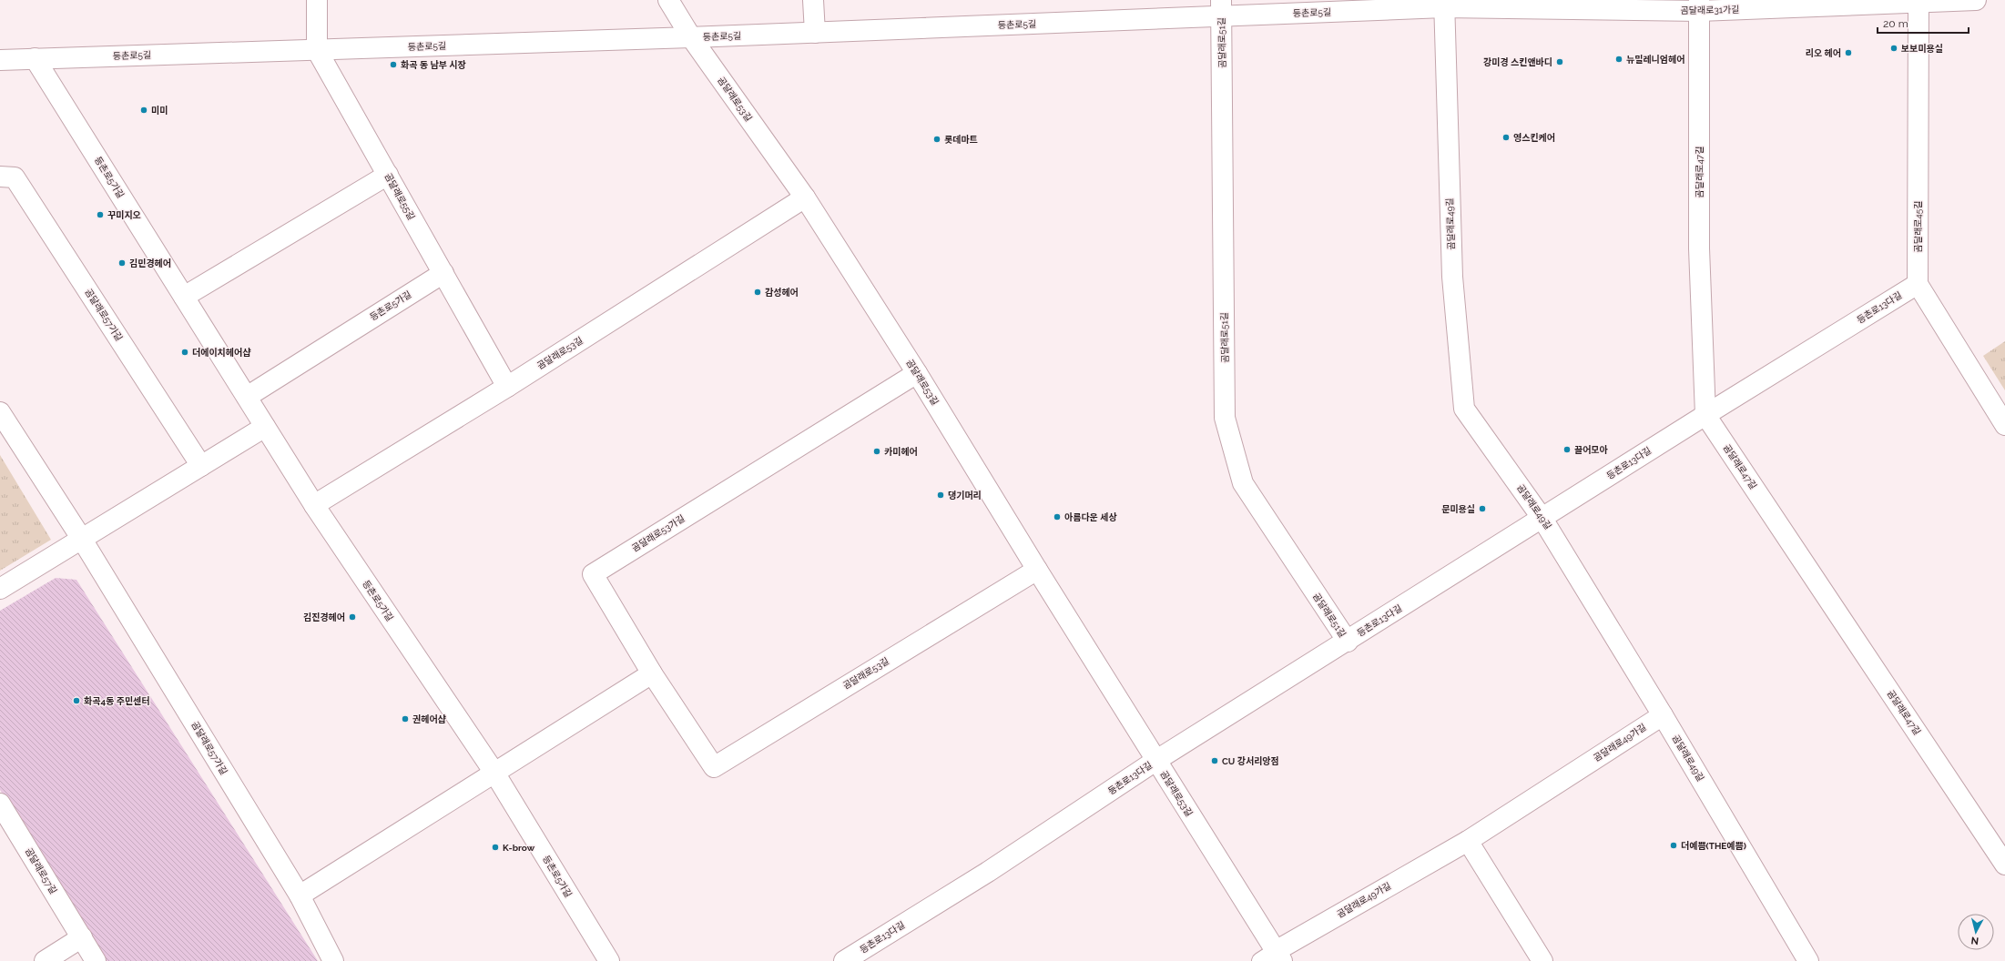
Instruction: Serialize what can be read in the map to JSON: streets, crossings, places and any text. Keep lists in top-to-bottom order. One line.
{"streets":{"street":["곰달래로31가길","등촌로5길","곰달래로51길","곰달래로53길","곰달래로47길","등촌로5가길","곰달래로55길","곰달래로49길","곰달래로45길","등촌로13다길","곰달래로57가길","곰달래로53가길","곰달래로49가길","곰달래로57길"]},"crossings":[["곰달래로31가길","등촌로5길"],["곰달래로31가길","곰달래로47길"],["곰달래로31가길","곰달래로49길"],["곰달래로31가길","곰달래로45길"],["등촌로5길","곰달래로51길"],["등촌로5길","곰달래로53길"],["등촌로5길","등촌로5가길"],["등촌로5길","곰달래로55길"],["등촌로5길","곰달래로49길"],["곰달래로51길","등촌로13다길"],["곰달래로53길","등촌로5가길"],["곰달래로53길","곰달래로55길"],["곰달래로53길","등촌로13다길"],["곰달래로53길","곰달래로53가길"],["곰달래로53길","곰달래로49가길"],["곰달래로47길","등촌로13다길"],["등촌로5가길","곰달래로55길"],["곰달래로49길","등촌로13다길"],["곰달래로49길","곰달래로49가길"],["곰달래로45길","등촌로13다길"]],"places":["보보미용실","리오 헤어","뉴밀레니엄헤어","강미경 스킨앤바디","화곡 동 남부 시장","미미","영스킨케어","롯데마트","꾸미지오","김민경헤어","감성헤어","더에이치헤어샵","끌어모아","카미헤어","댕기머리","문미용실","아름다운 세상","김진경헤어","화곡4동 주민센터","권헤어샵","CU 강서리앙점","더예쁨(THE예쁨)","K-brow"],"scale_bar":"20 m","north":"bottom"}
